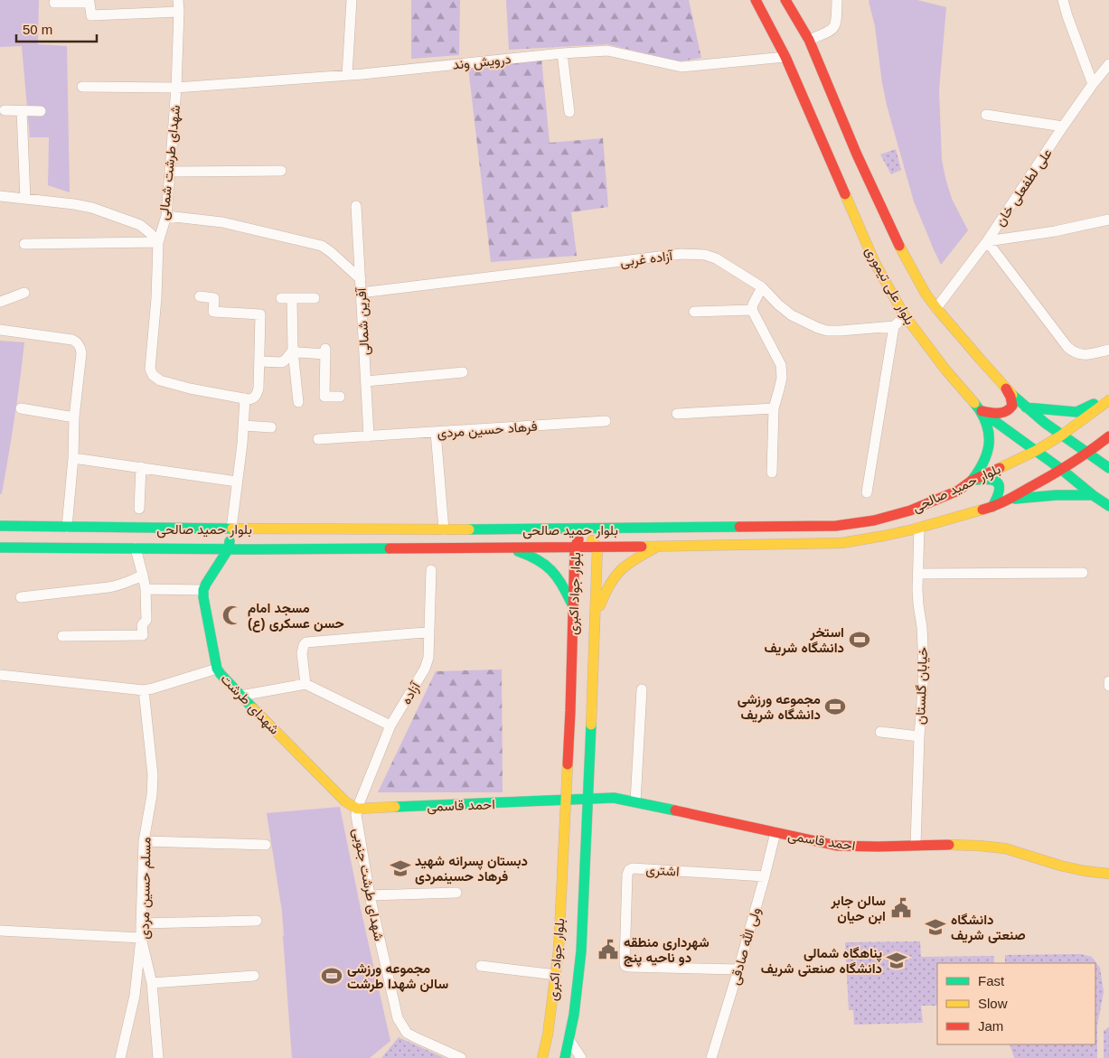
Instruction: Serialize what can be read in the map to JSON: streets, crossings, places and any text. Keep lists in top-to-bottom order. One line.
{"streets":{"main road":["بلوار علی تیموری","بلوار حمید صالحی","بلوار جواد اکبری","شهدای طرشت","احمد قاسمی"],"street":["درویش‌ وند","شهدای طرشت شمالی","علی لطفعلی خان","آزاده غربی","آفرین شمالی","فرهاد حسین مردی","خیابان گلستان","آزاده","اشتری","شهدای طرشت جنوبی","مسلم حسین مردی","ولی الله صادقی"]},"crossings":[["درویش‌ وند","شهدای طرشت شمالی"],["درویش‌ وند","بلوار علی تیموری"],["علی لطفعلی خان","بلوار علی تیموری"],["آزاده غربی","آفرین شمالی"],["بلوار علی تیموری","بلوار حمید صالحی"],["آفرین شمالی","فرهاد حسین مردی"],["بلوار حمید صالحی","بلوار جواد اکبری"],["بلوار حمید صالحی","خیابان گلستان"],["بلوار جواد اکبری","احمد قاسمی"],["خیابان گلستان","احمد قاسمی"],["آزاده","شهدای طرشت"],["آزاده","احمد قاسمی"],["آزاده","شهدای طرشت جنوبی"],["شهدای طرشت","احمد قاسمی"],["شهدای طرشت","شهدای طرشت جنوبی"],["احمد قاسمی","شهدای طرشت جنوبی"],["احمد قاسمی","ولی الله صادقی"],["اشتری","ولی الله صادقی"]],"places":{"mosque":["مسجد امام حسن عسکری (ع)"],"sports":["استخر دانشگاه شریف","مجموعه ورزشی دانشگاه شریف","مجموعه ورزشی سالن شهدا طرشت"],"school or university":["دبستان پسرانه شهيد فرهاد حسينمردی","دانشگاه صنعتی شریف","پناهگاه شمالی دانشگاه صنعتی شریف"],"public building":["سالن جابر ابن حیان","شهرداری منطقه دو ناحیه پنج"]},"legend":["Fast","Slow","Jam"],"scale_bar":"50 m"}
